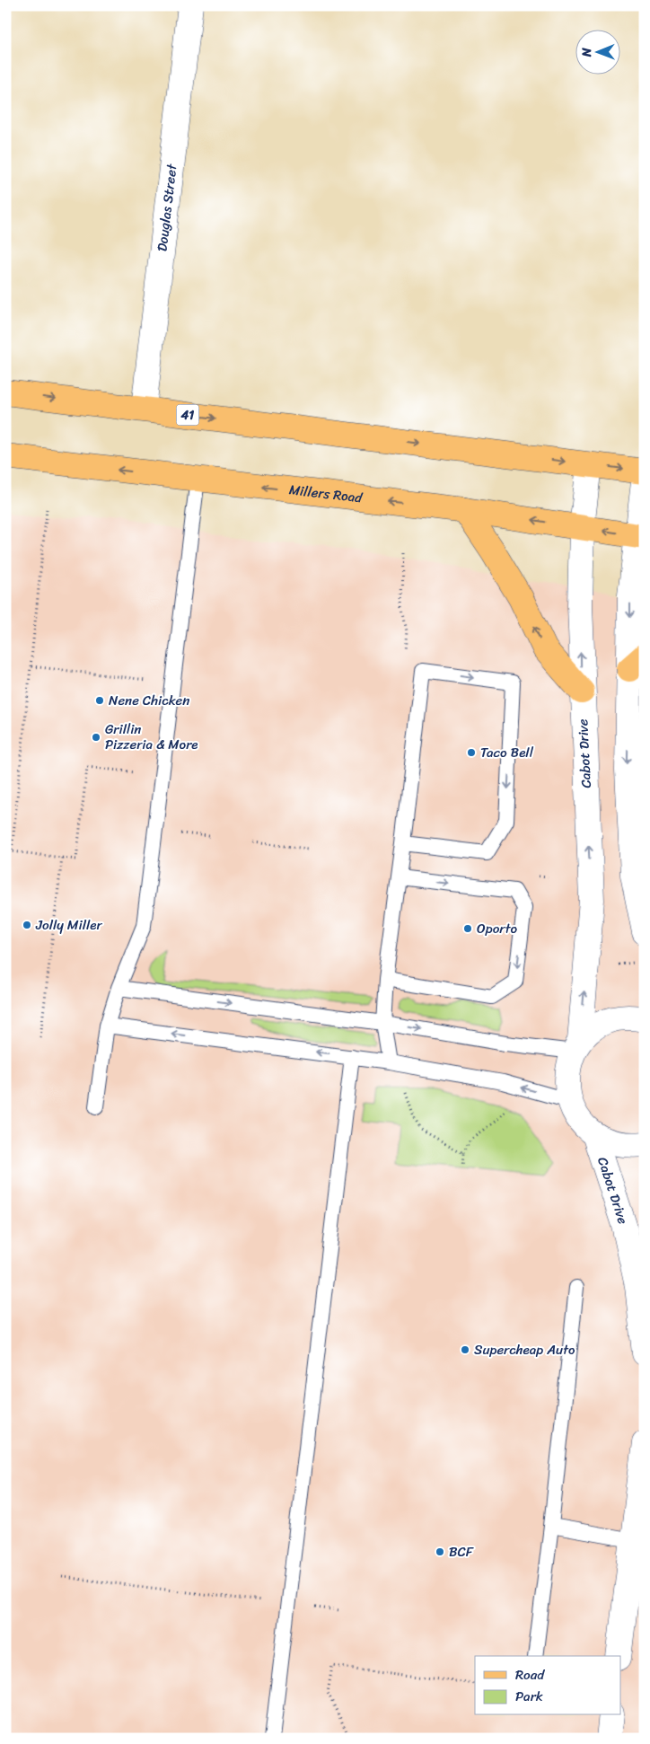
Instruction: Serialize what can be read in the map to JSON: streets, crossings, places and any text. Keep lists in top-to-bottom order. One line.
{"streets":{"main road":["41","Millers Road"],"street":["Douglas Street","Cabot Drive"]},"crossings":[["Douglas Street","41"],["41","Cabot Drive"],["Millers Road","Cabot Drive"]],"places":["Nene Chicken","Grillin Pizzeria & More","Taco Bell","Jolly Miller","Oporto","Supercheap Auto","BCF"],"legend":["Road","Park"],"north":"left"}
